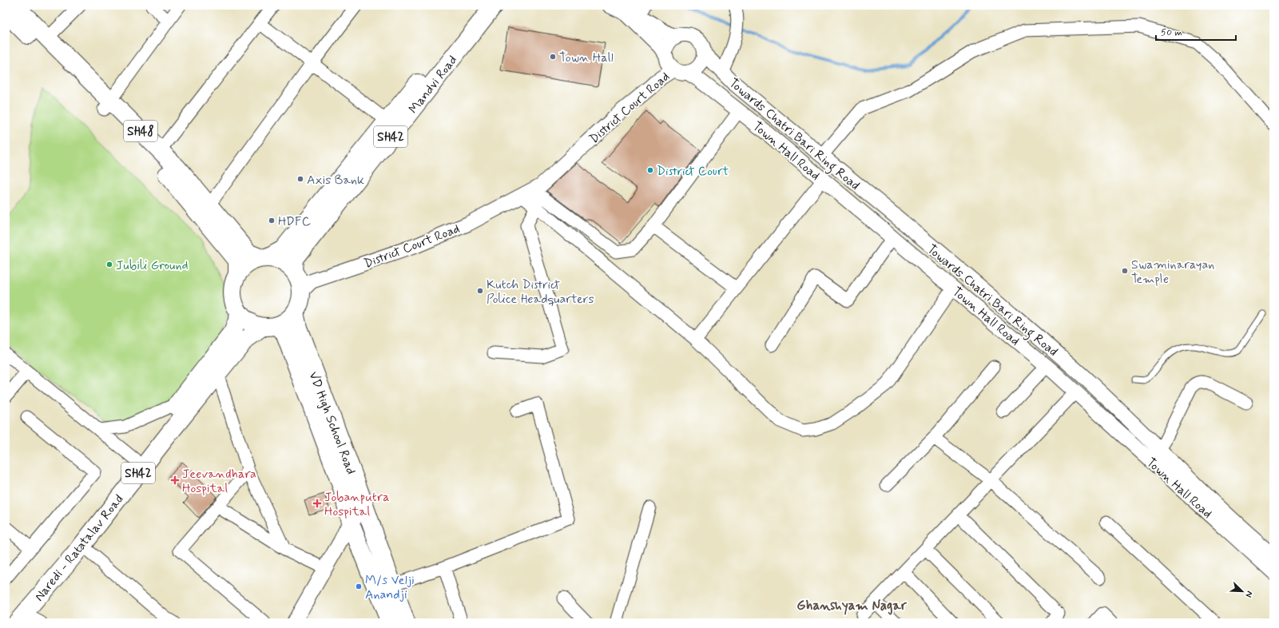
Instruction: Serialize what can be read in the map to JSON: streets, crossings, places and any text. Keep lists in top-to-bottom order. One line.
{"streets":{"main road":["Mandvi Road","SH48","SH42","VD High School Road","Naredi - Ratatalav Road"],"street":["District Court Road","Towards Chatri Bari Ring Road","Town Hall Road"]},"crossings":[["Mandvi Road","District Court Road"],["Mandvi Road","SH48"],["Mandvi Road","VD High School Road"],["Mandvi Road","Naredi - Ratatalav Road"],["District Court Road","SH48"],["District Court Road","Towards Chatri Bari Ring Road"],["District Court Road","Town Hall Road"],["District Court Road","VD High School Road"],["District Court Road","Naredi - Ratatalav Road"],["SH48","VD High School Road"],["SH48","Naredi - Ratatalav Road"],["Towards Chatri Bari Ring Road","Town Hall Road"],["VD High School Road","Naredi - Ratatalav Road"]],"districts":["Ghanshyam Nagar"],"places":{"other":["Town Hall","District Court","Axis Bank","HDFC","Jubili Ground","Swaminarayan Temple","Kutch District Police Headquarters","M/s Velji Anandji"],"health":["Jeevandhara Hospital","Jobanputra Hospital"]},"scale_bar":"50 m","north":"bottom right"}
